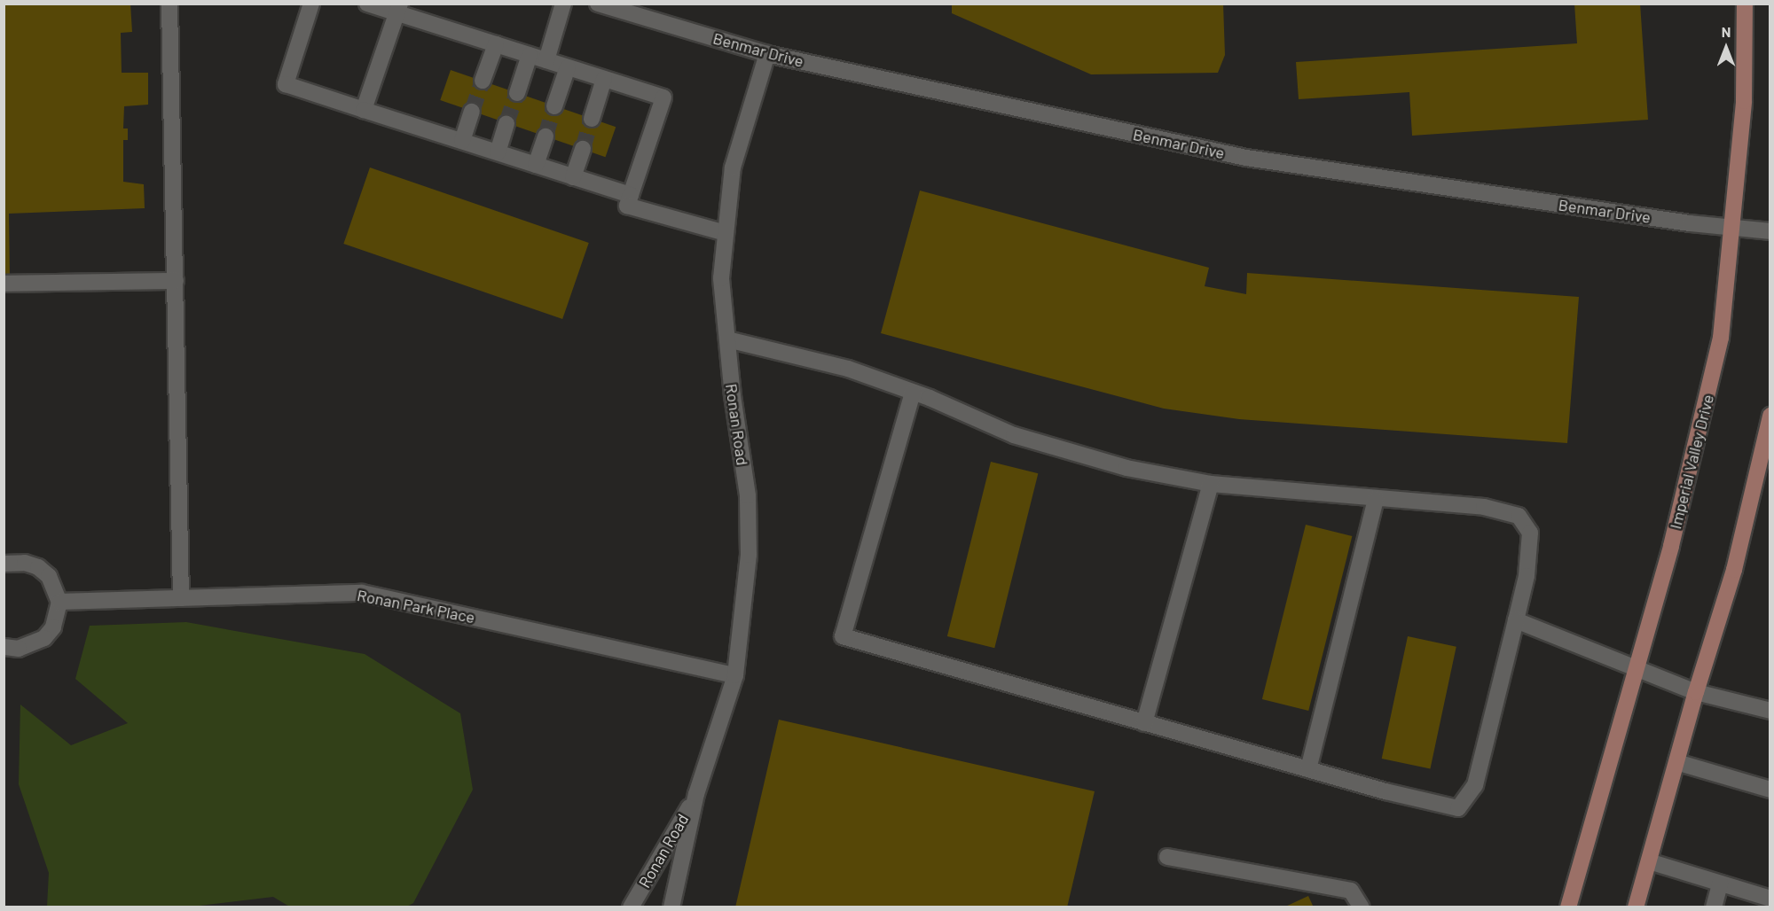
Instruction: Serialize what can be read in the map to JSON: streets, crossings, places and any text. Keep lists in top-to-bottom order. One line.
{"streets":{"main road":["Imperial Valley Drive"],"street":["Benmar Drive","Ronan Road","Ronan Park Place"]},"crossings":[["Benmar Drive","Ronan Road"],["Benmar Drive","Imperial Valley Drive"],["Ronan Road","Ronan Park Place"]],"north":"top"}
